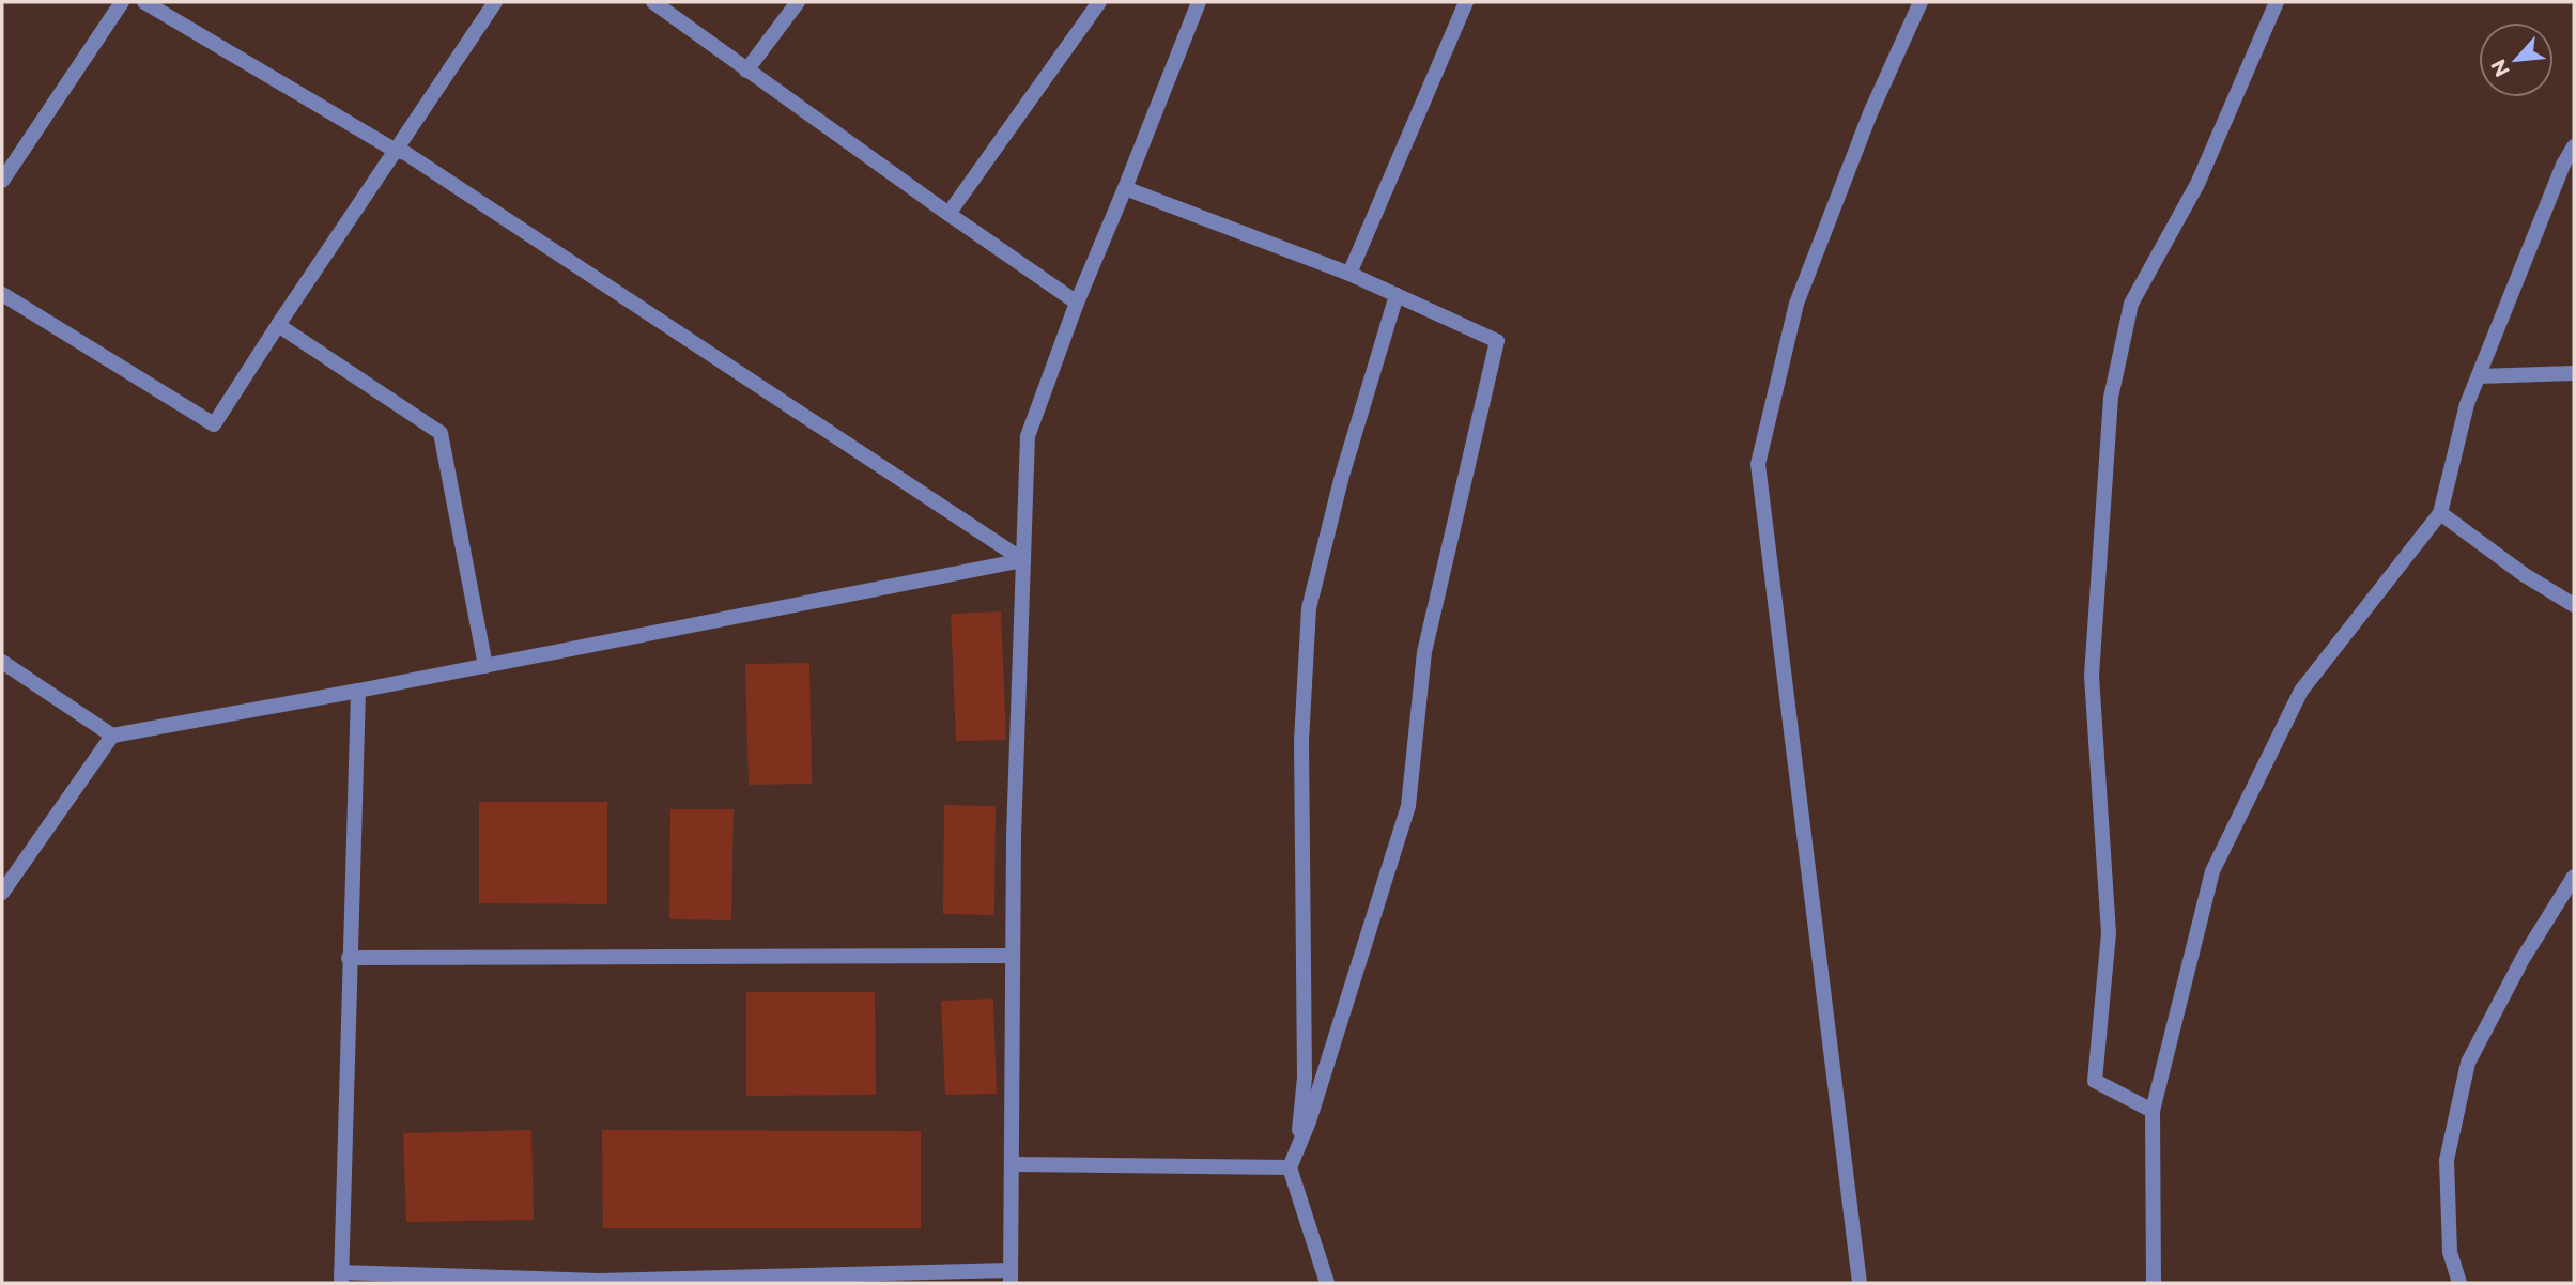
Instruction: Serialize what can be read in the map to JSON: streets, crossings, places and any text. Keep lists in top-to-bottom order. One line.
{"north":"bottom left"}
